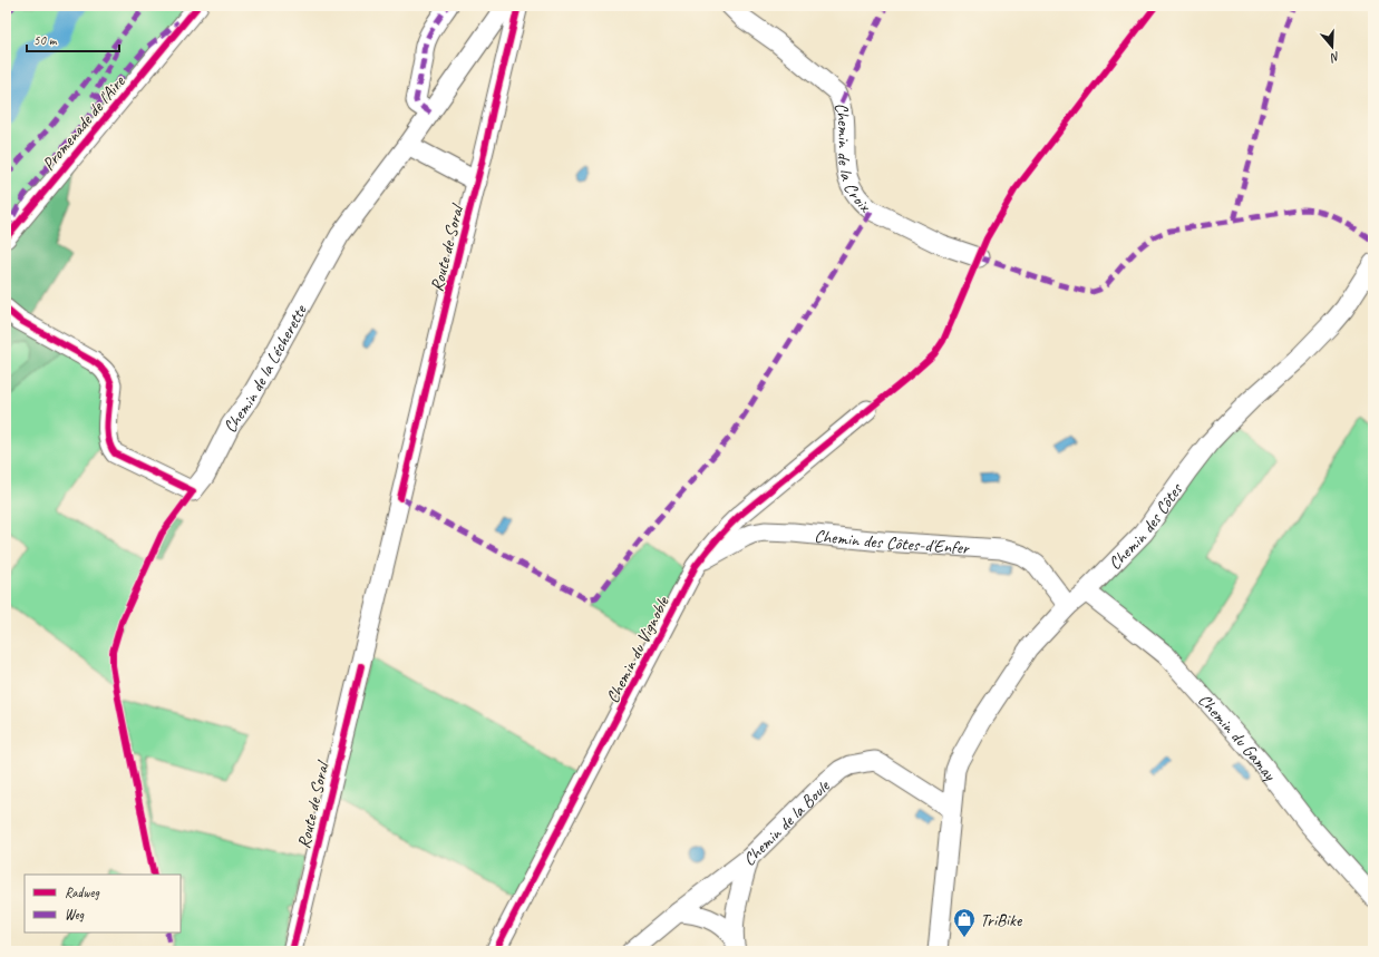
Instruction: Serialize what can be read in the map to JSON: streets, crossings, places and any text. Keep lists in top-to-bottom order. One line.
{"streets":{"street":["Promenade de l'Aire","Chemin de la Croix","Route de Soral","Chemin de la Lécherette","Chemin des Côtes","Chemin des Côtes-d'Enfer","Chemin du Vignoble","Chemin du Gamay","Chemin de la Boule"]},"crossings":[["Route de Soral","Chemin de la Lécherette"],["Chemin des Côtes","Chemin des Côtes-d'Enfer"],["Chemin des Côtes","Chemin du Gamay"],["Chemin des Côtes","Chemin de la Boule"],["Chemin des Côtes-d'Enfer","Chemin du Vignoble"]],"places":{"shop":["TriBike"]},"legend":["Radweg","Weg"],"scale_bar":"50 m","north":"bottom"}
